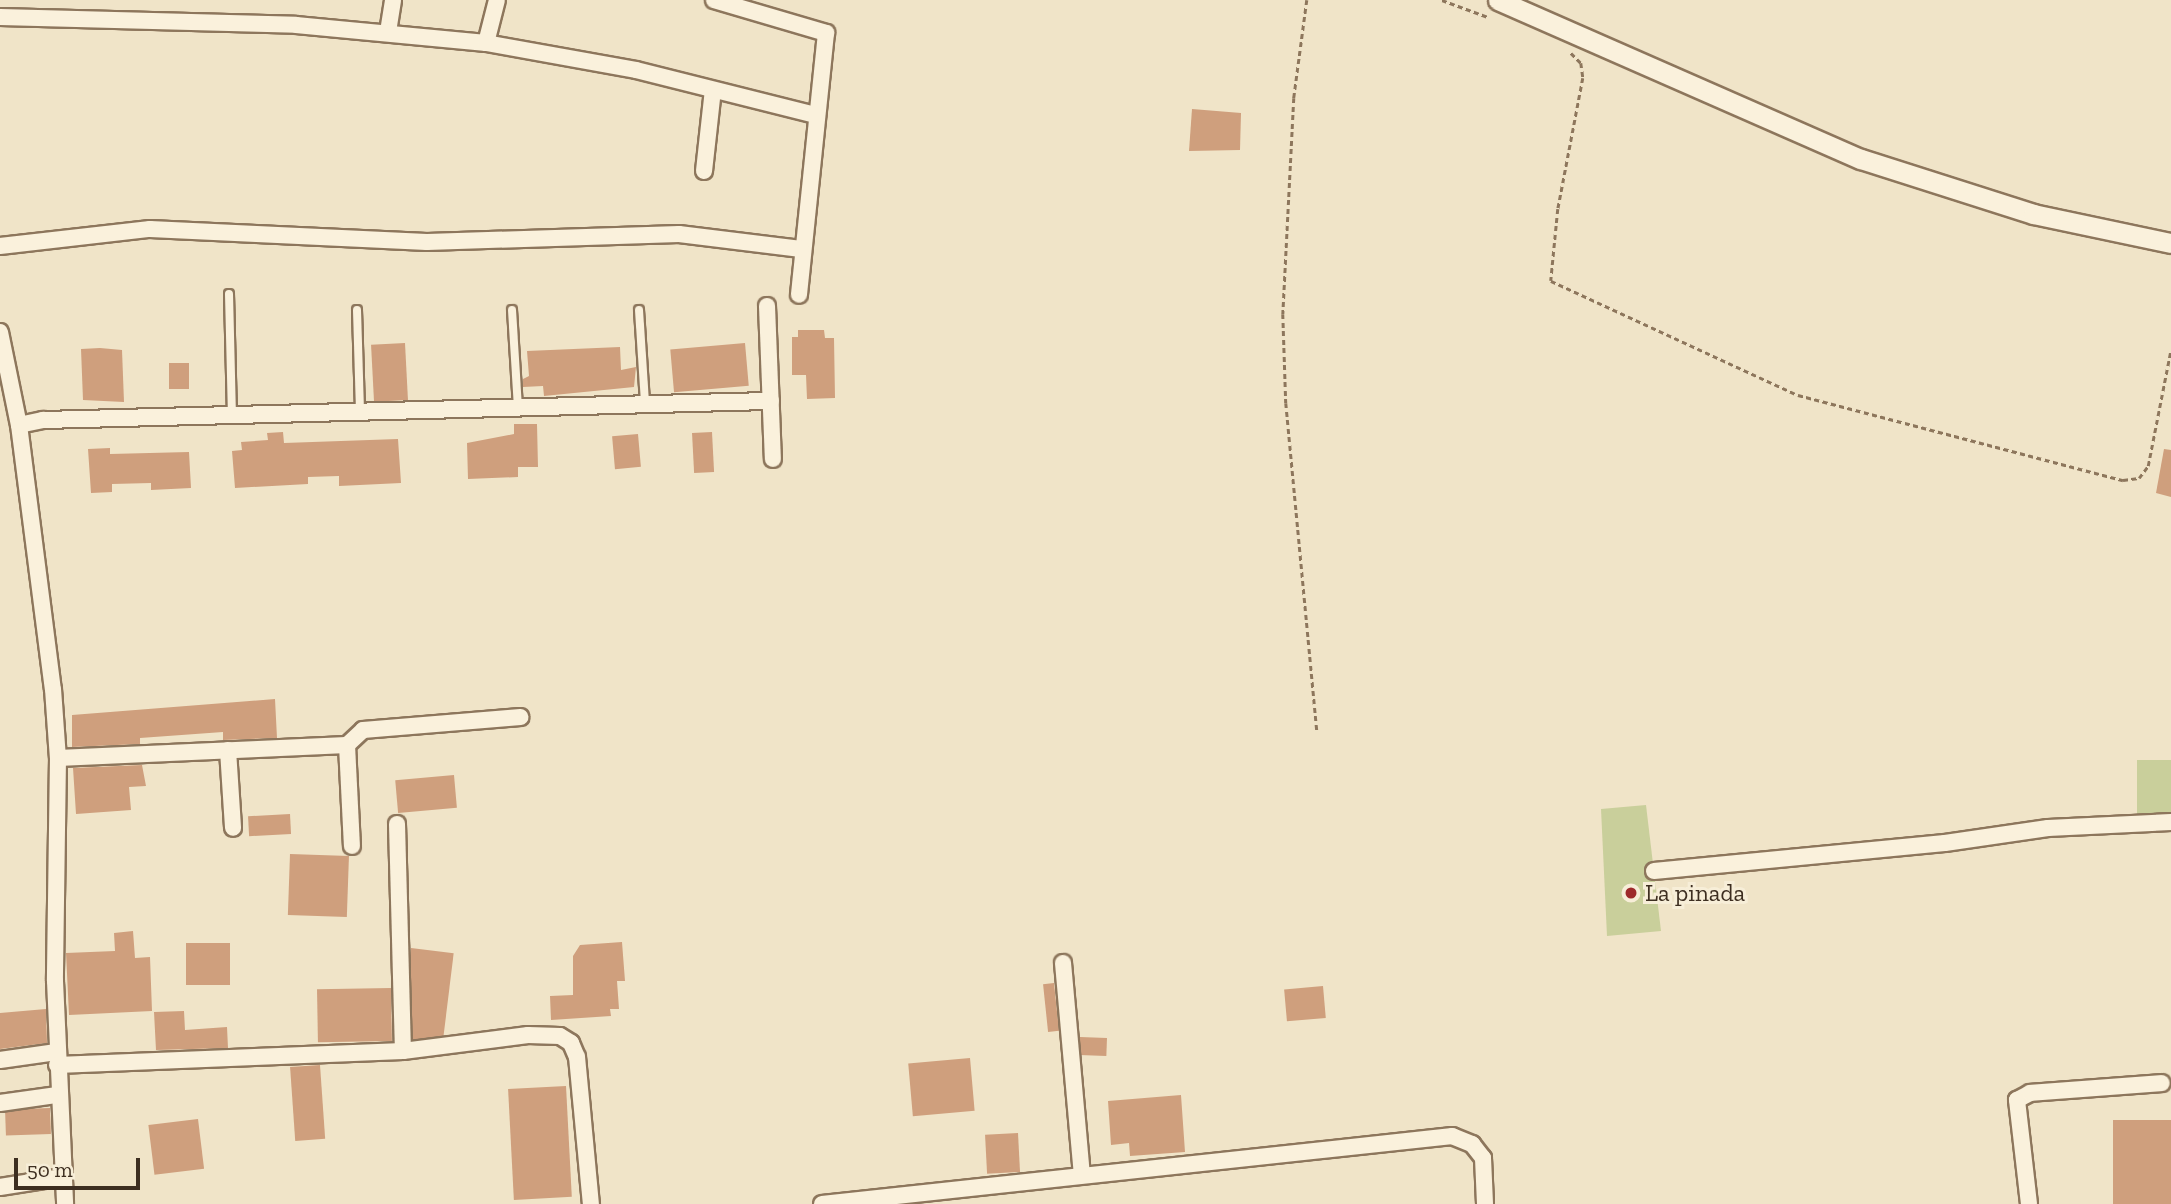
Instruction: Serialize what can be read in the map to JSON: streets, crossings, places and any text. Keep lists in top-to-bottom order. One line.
{"places":["La pinada"],"scale_bar":"50 m"}
